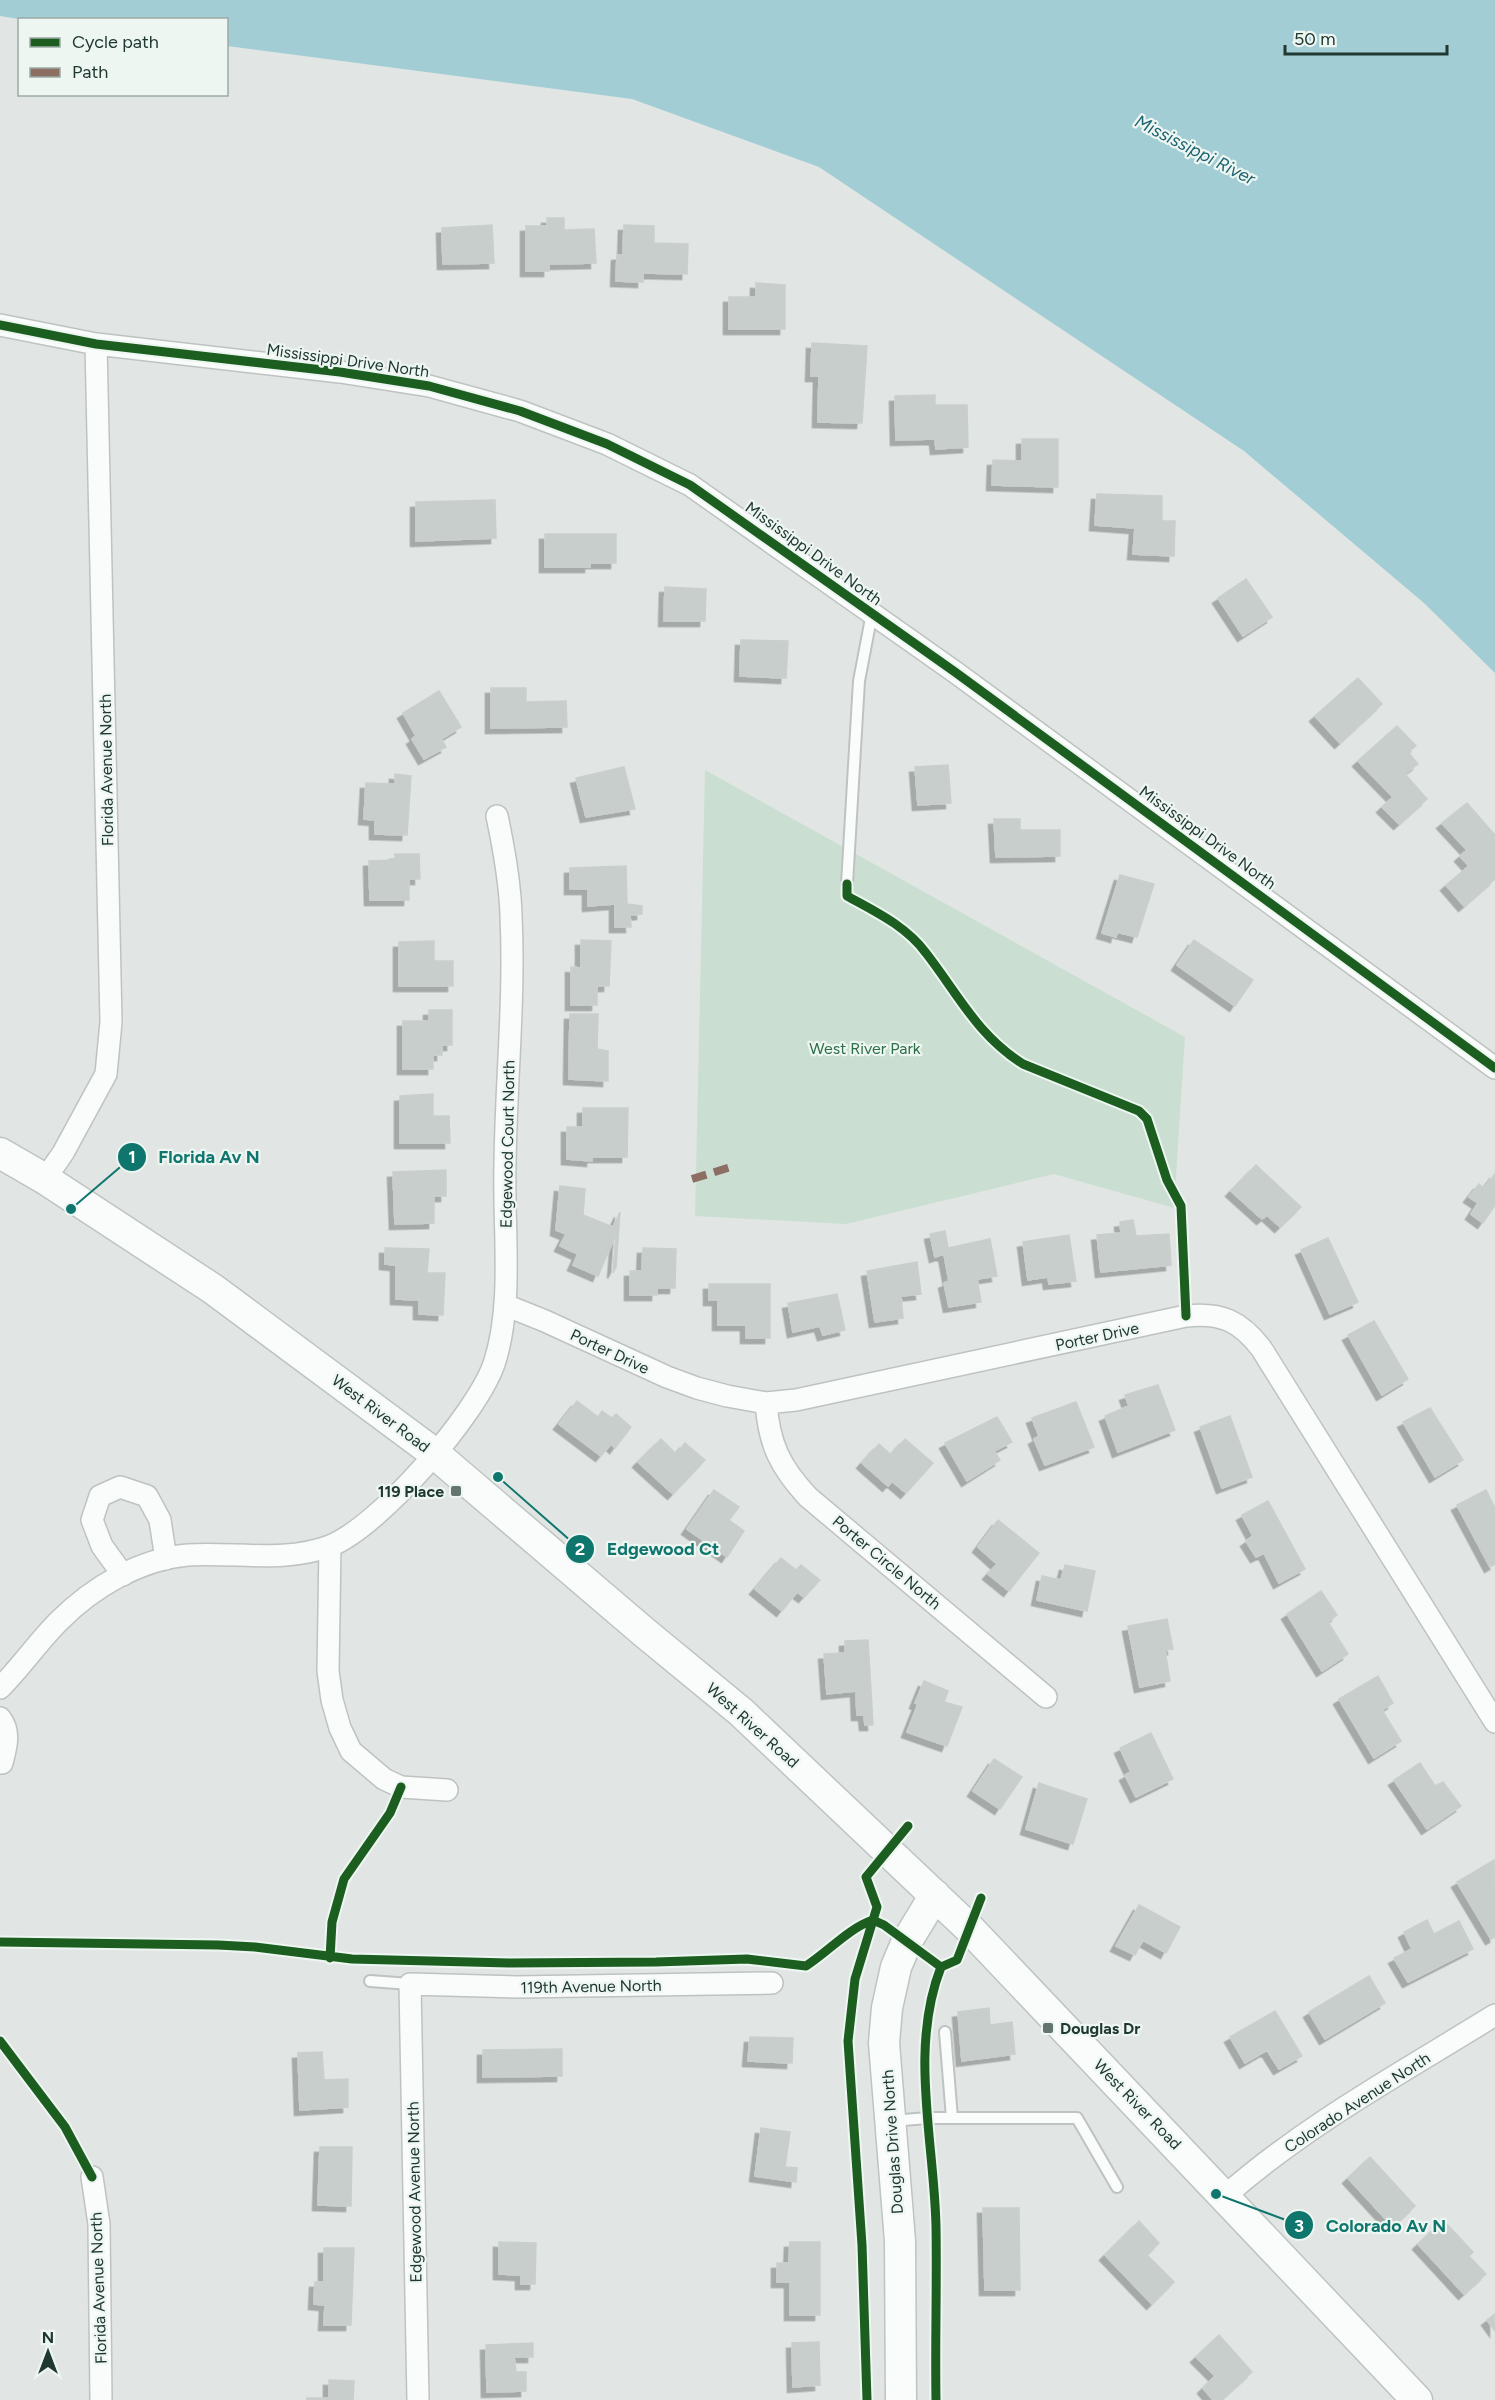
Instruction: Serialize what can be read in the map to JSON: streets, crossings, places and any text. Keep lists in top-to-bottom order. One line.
{"streets":{"main road":["West River Road","Douglas Drive North"],"street":["Mississippi Drive North","Florida Avenue North","Edgewood Court North","Porter Drive","Porter Circle North","119th Avenue North","Colorado Avenue North","Edgewood Avenue North"]},"crossings":[["Mississippi Drive North","Florida Avenue North"],["Florida Avenue North","West River Road"],["Edgewood Court North","Porter Drive"],["Edgewood Court North","West River Road"],["Porter Drive","Porter Circle North"],["West River Road","Colorado Avenue North"],["West River Road","Douglas Drive North"],["119th Avenue North","Edgewood Avenue North"]],"water":["Mississippi River"],"parks":["West River Park"],"places":{"other":["Florida Av N","Edgewood Ct","Colorado Av N"],"transit":["119 Place","Douglas Dr"]},"legend":["Cycle path","Path"],"scale_bar":"50 m","north":"top"}
